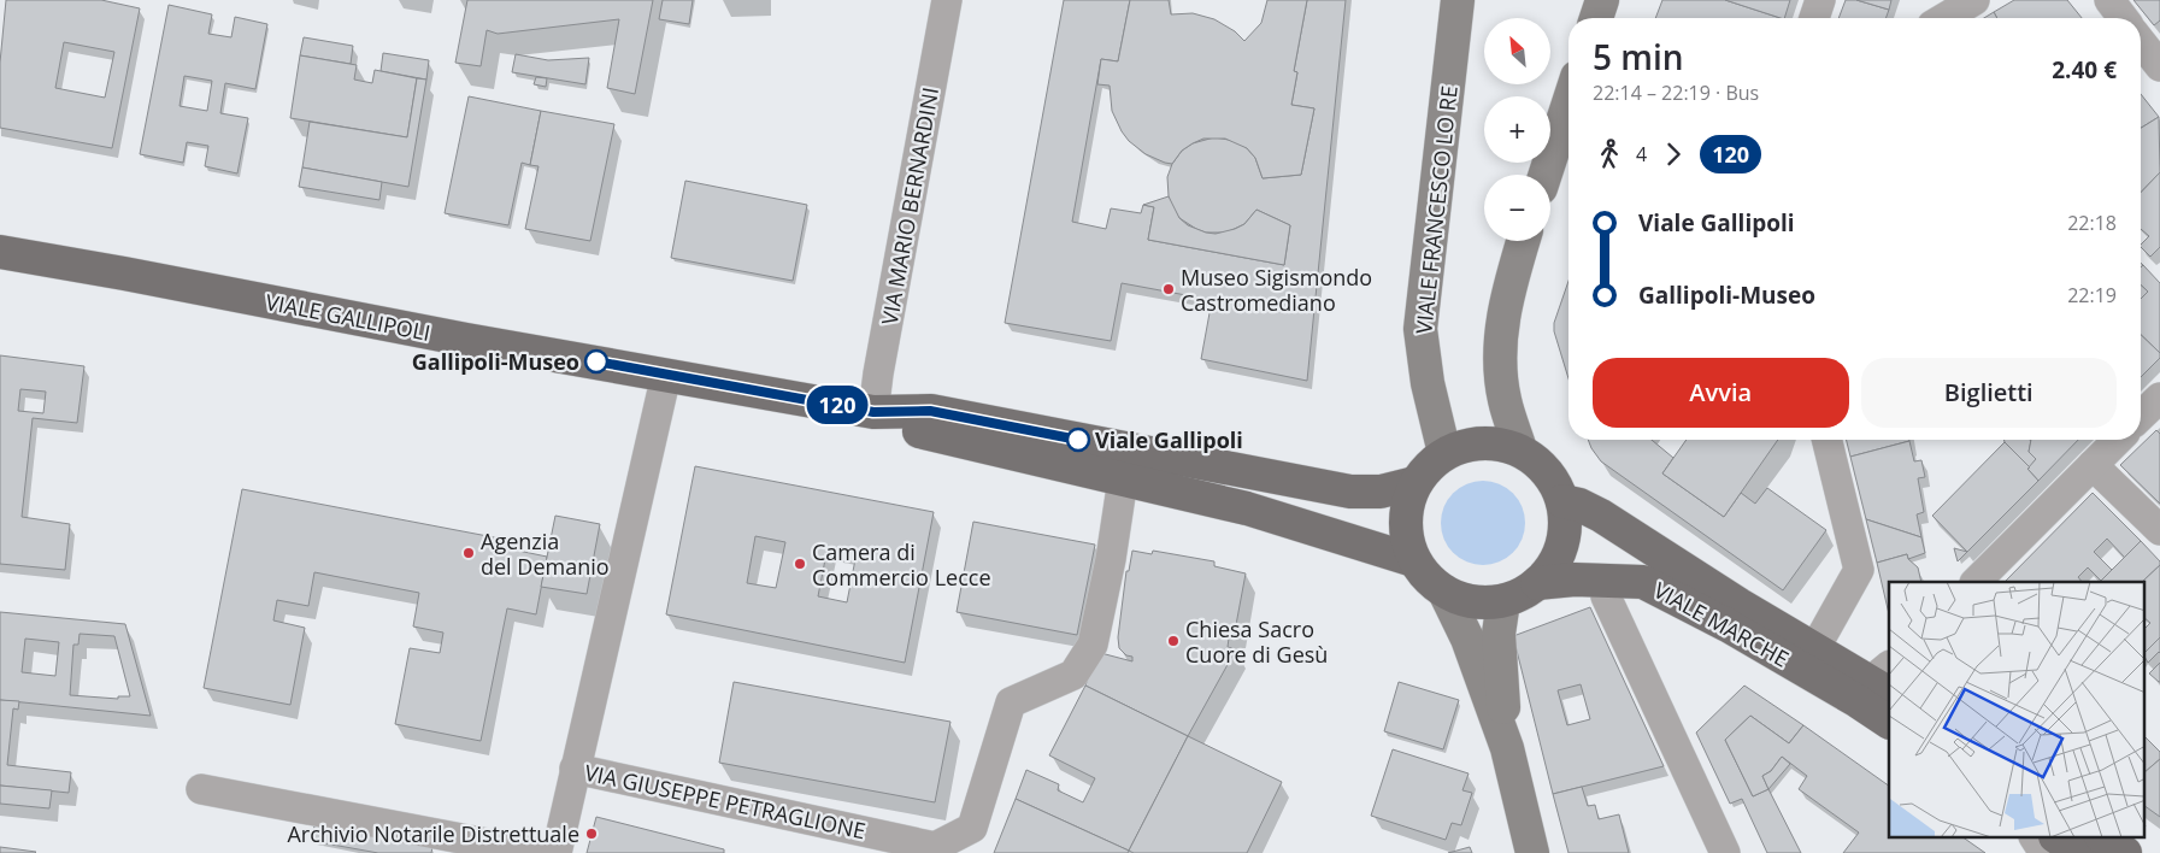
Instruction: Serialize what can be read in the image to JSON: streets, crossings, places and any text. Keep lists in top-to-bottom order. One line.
{"streets":{"main road":["VIALE GALLIPOLI","VIALE MARCHE"],"street":["VIA MARIO BERNARDINI","VIALE FRANCESCO LO RE","VIA GIUSEPPE PETRAGLIONE"]},"crossings":[["VIA MARIO BERNARDINI","VIALE GALLIPOLI"],["VIALE FRANCESCO LO RE","VIALE GALLIPOLI"],["VIALE FRANCESCO LO RE","VIALE MARCHE"],["VIALE GALLIPOLI","VIALE MARCHE"],["VIALE GALLIPOLI","VIA GIUSEPPE PETRAGLIONE"]],"places":["Museo Sigismondo Castromediano","Gallipoli-Museo","Viale Gallipoli","Agenzia del Demanio","Camera di Commercio Lecce","Chiesa Sacro Cuore di Gesù","Archivio Notarile Distrettuale"],"lines":["bus line 120"],"north":"top left","page":{"on_map":"120","map_buttons":["+","−"],"heading":["5 min","22:14 – 22:19 · Bus","2.40 €"],"legs":["4","120"],"list":[{"name":"Viale Gallipoli","value":"22:18"},{"name":"Gallipoli-Museo","value":"22:19"}],"buttons":["Avvia","Biglietti"]}}
